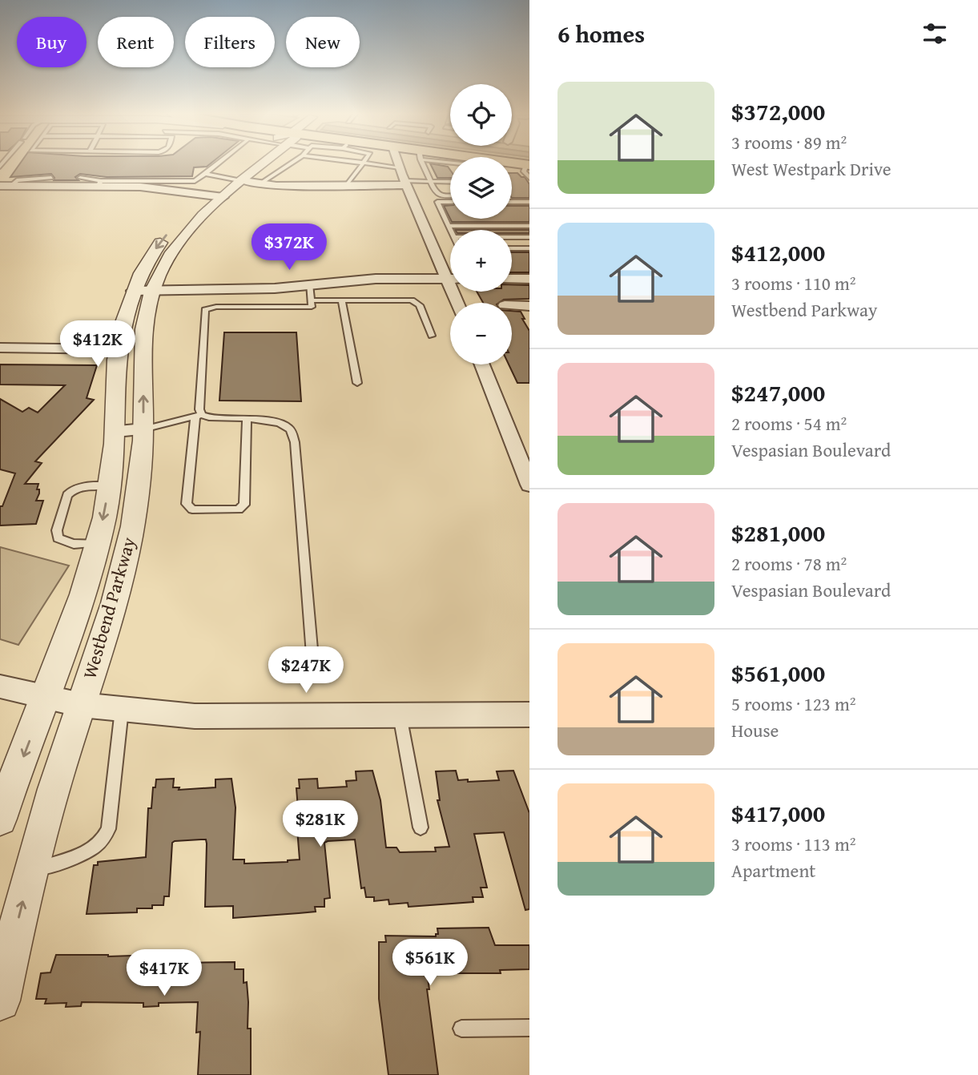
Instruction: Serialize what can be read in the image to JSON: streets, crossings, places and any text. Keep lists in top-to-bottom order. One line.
{"streets":{"street":["Westbend Parkway"]},"page":{"heading":"6 homes","chip":["Buy","Rent","Filters","New"],"list":[{"name":"$372,000","note":"3 rooms · 89 m² · West Westpark Drive"},{"name":"$412,000","note":"3 rooms · 110 m² · Westbend Parkway"},{"name":"$247,000","note":"2 rooms · 54 m² · Vespasian Boulevard"},{"name":"$281,000","note":"2 rooms · 78 m² · Vespasian Boulevard"},{"name":"$561,000","note":"5 rooms · 123 m² · House"},{"name":"$417,000","note":"3 rooms · 113 m² · Apartment"}],"map_buttons":["+","−"],"price":["$372K","$412K","$247K","$281K","$561K","$417K"]}}
